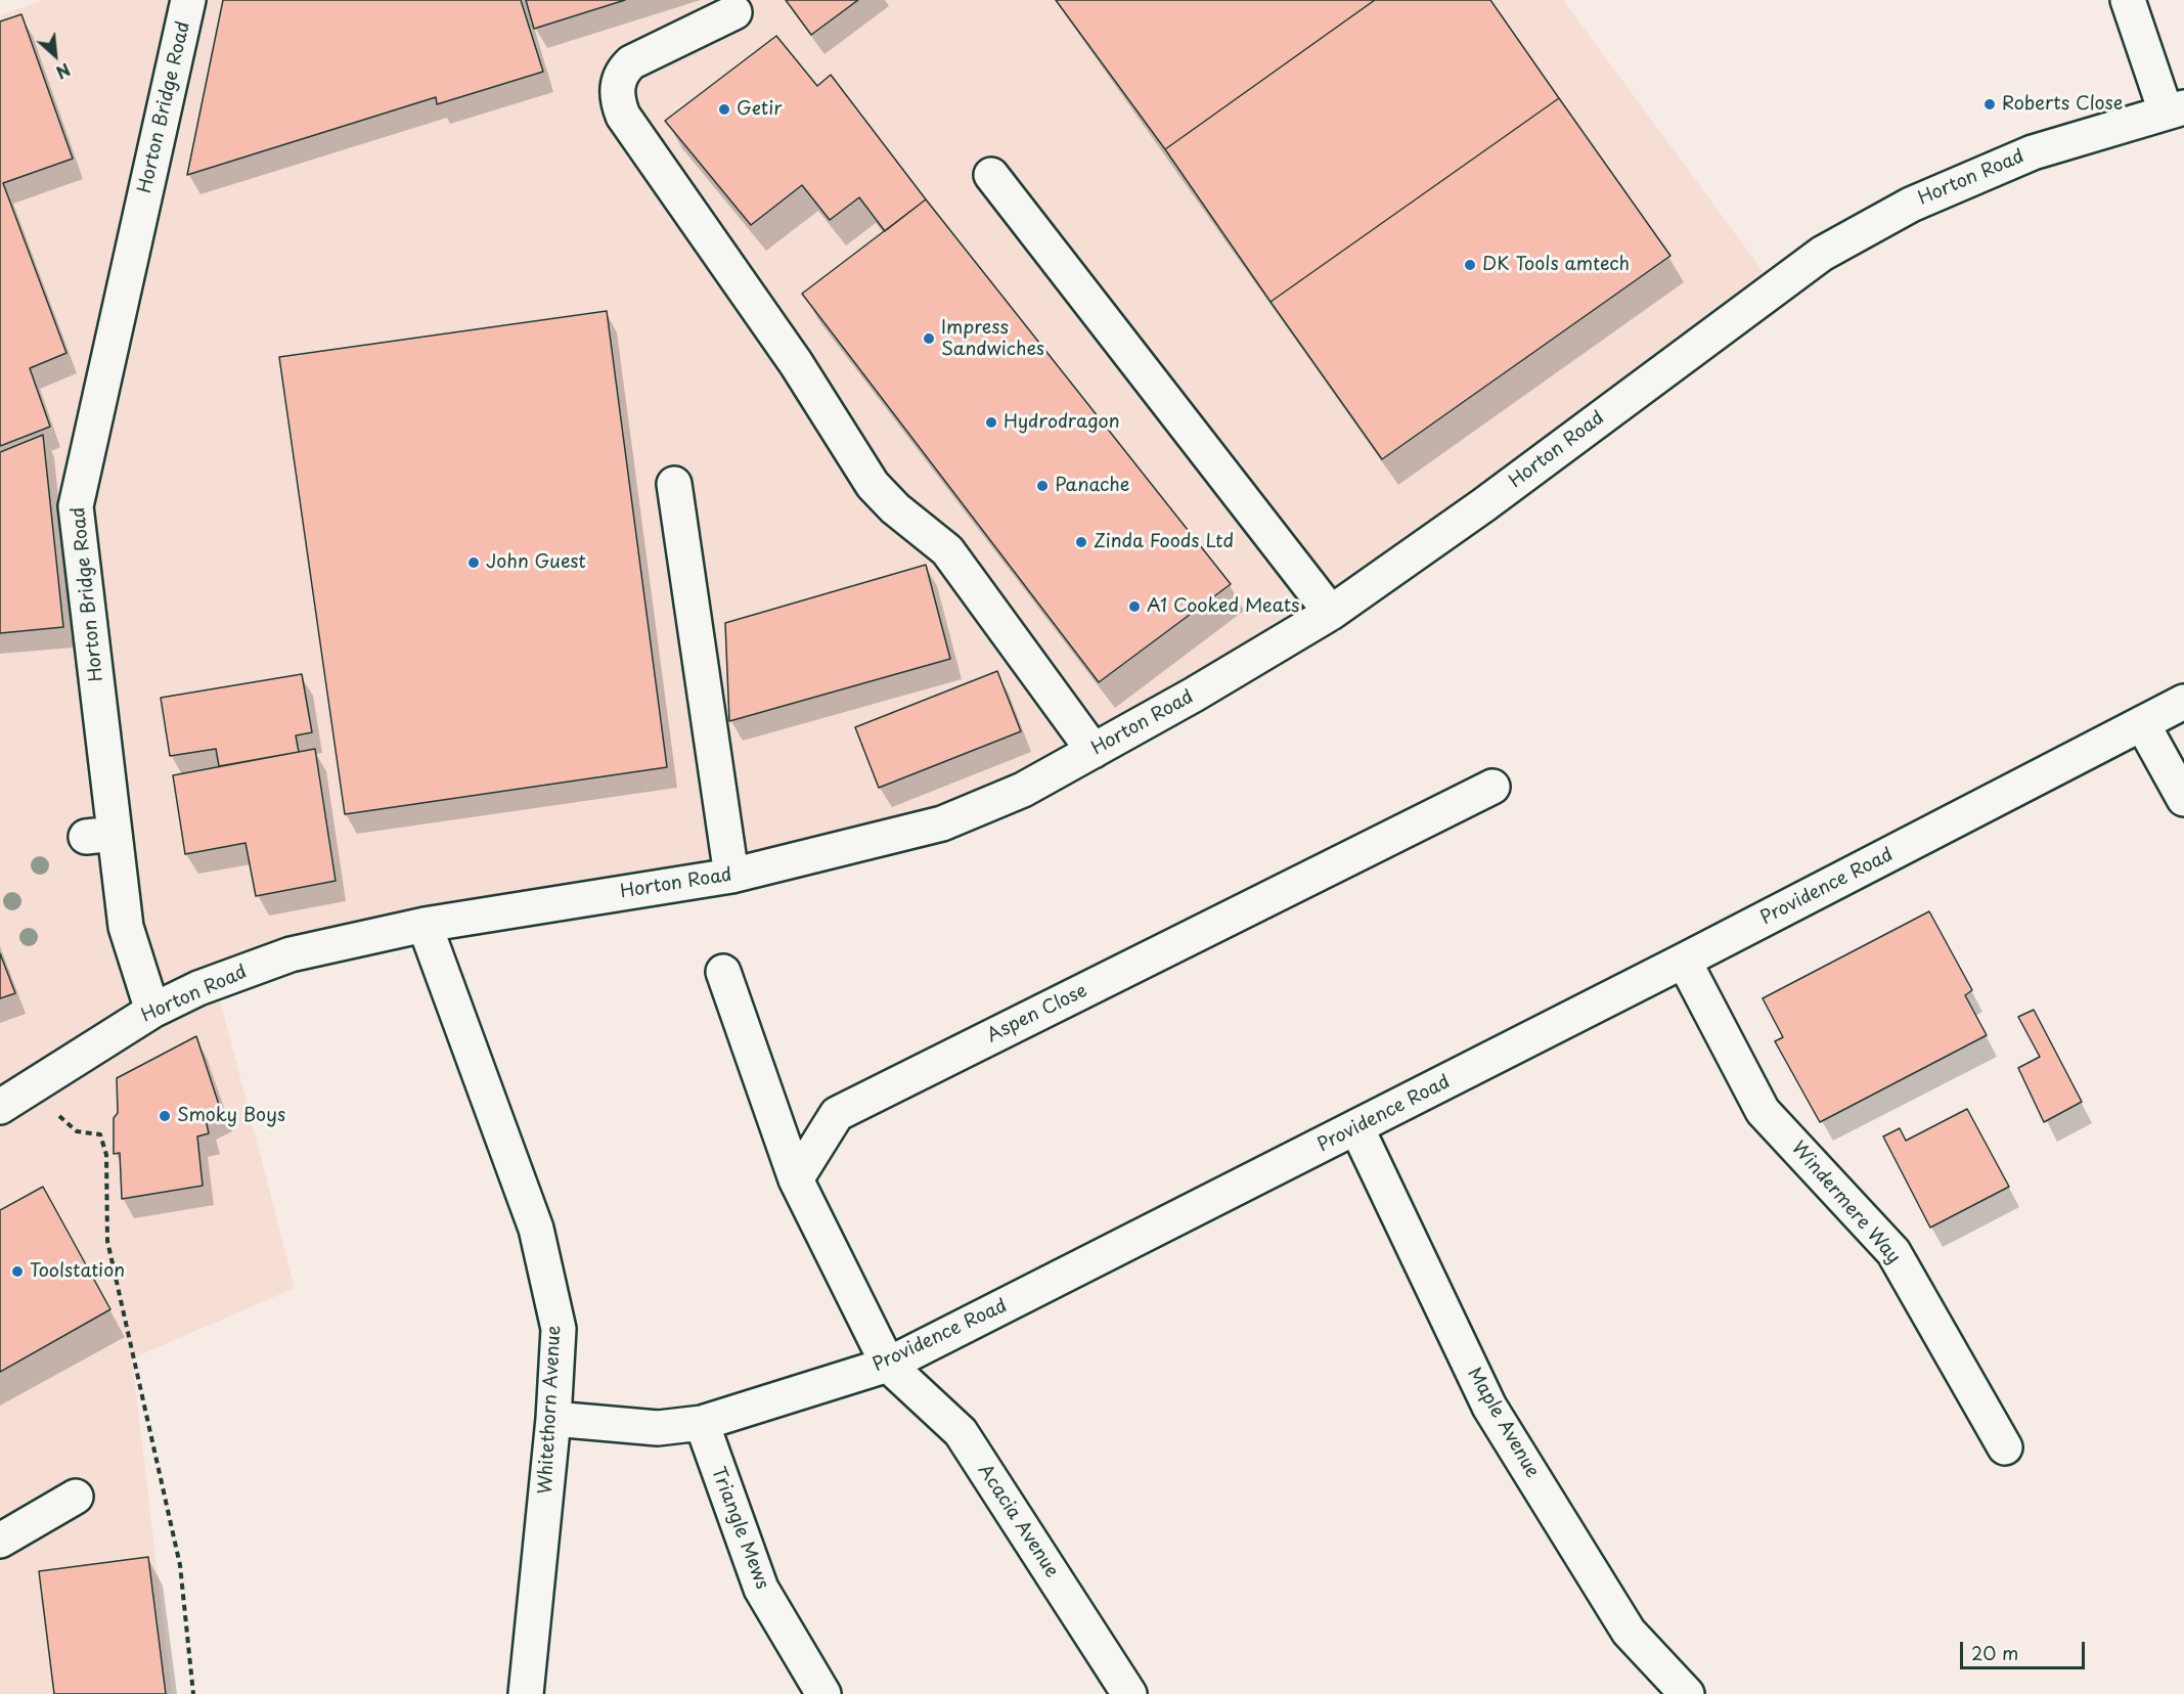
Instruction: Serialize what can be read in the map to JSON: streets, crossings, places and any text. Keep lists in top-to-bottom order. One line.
{"streets":{"street":["Horton Bridge Road","Horton Road","Providence Road","Aspen Close","Windermere Way","Whitethorn Avenue","Maple Avenue","Acacia Avenue","Triangle Mews"]},"crossings":[["Horton Bridge Road","Horton Road"],["Horton Road","Whitethorn Avenue"],["Providence Road","Windermere Way"],["Providence Road","Whitethorn Avenue"],["Providence Road","Maple Avenue"],["Providence Road","Acacia Avenue"],["Providence Road","Triangle Mews"]],"places":["Roberts Close","Getir","DK Tools amtech","Impress Sandwiches","Hydrodragon","Panache","Zinda Foods Ltd","John Guest","A1 Cooked Meats","Smoky Boys","Toolstation"],"scale_bar":"20 m","north":"bottom right"}
